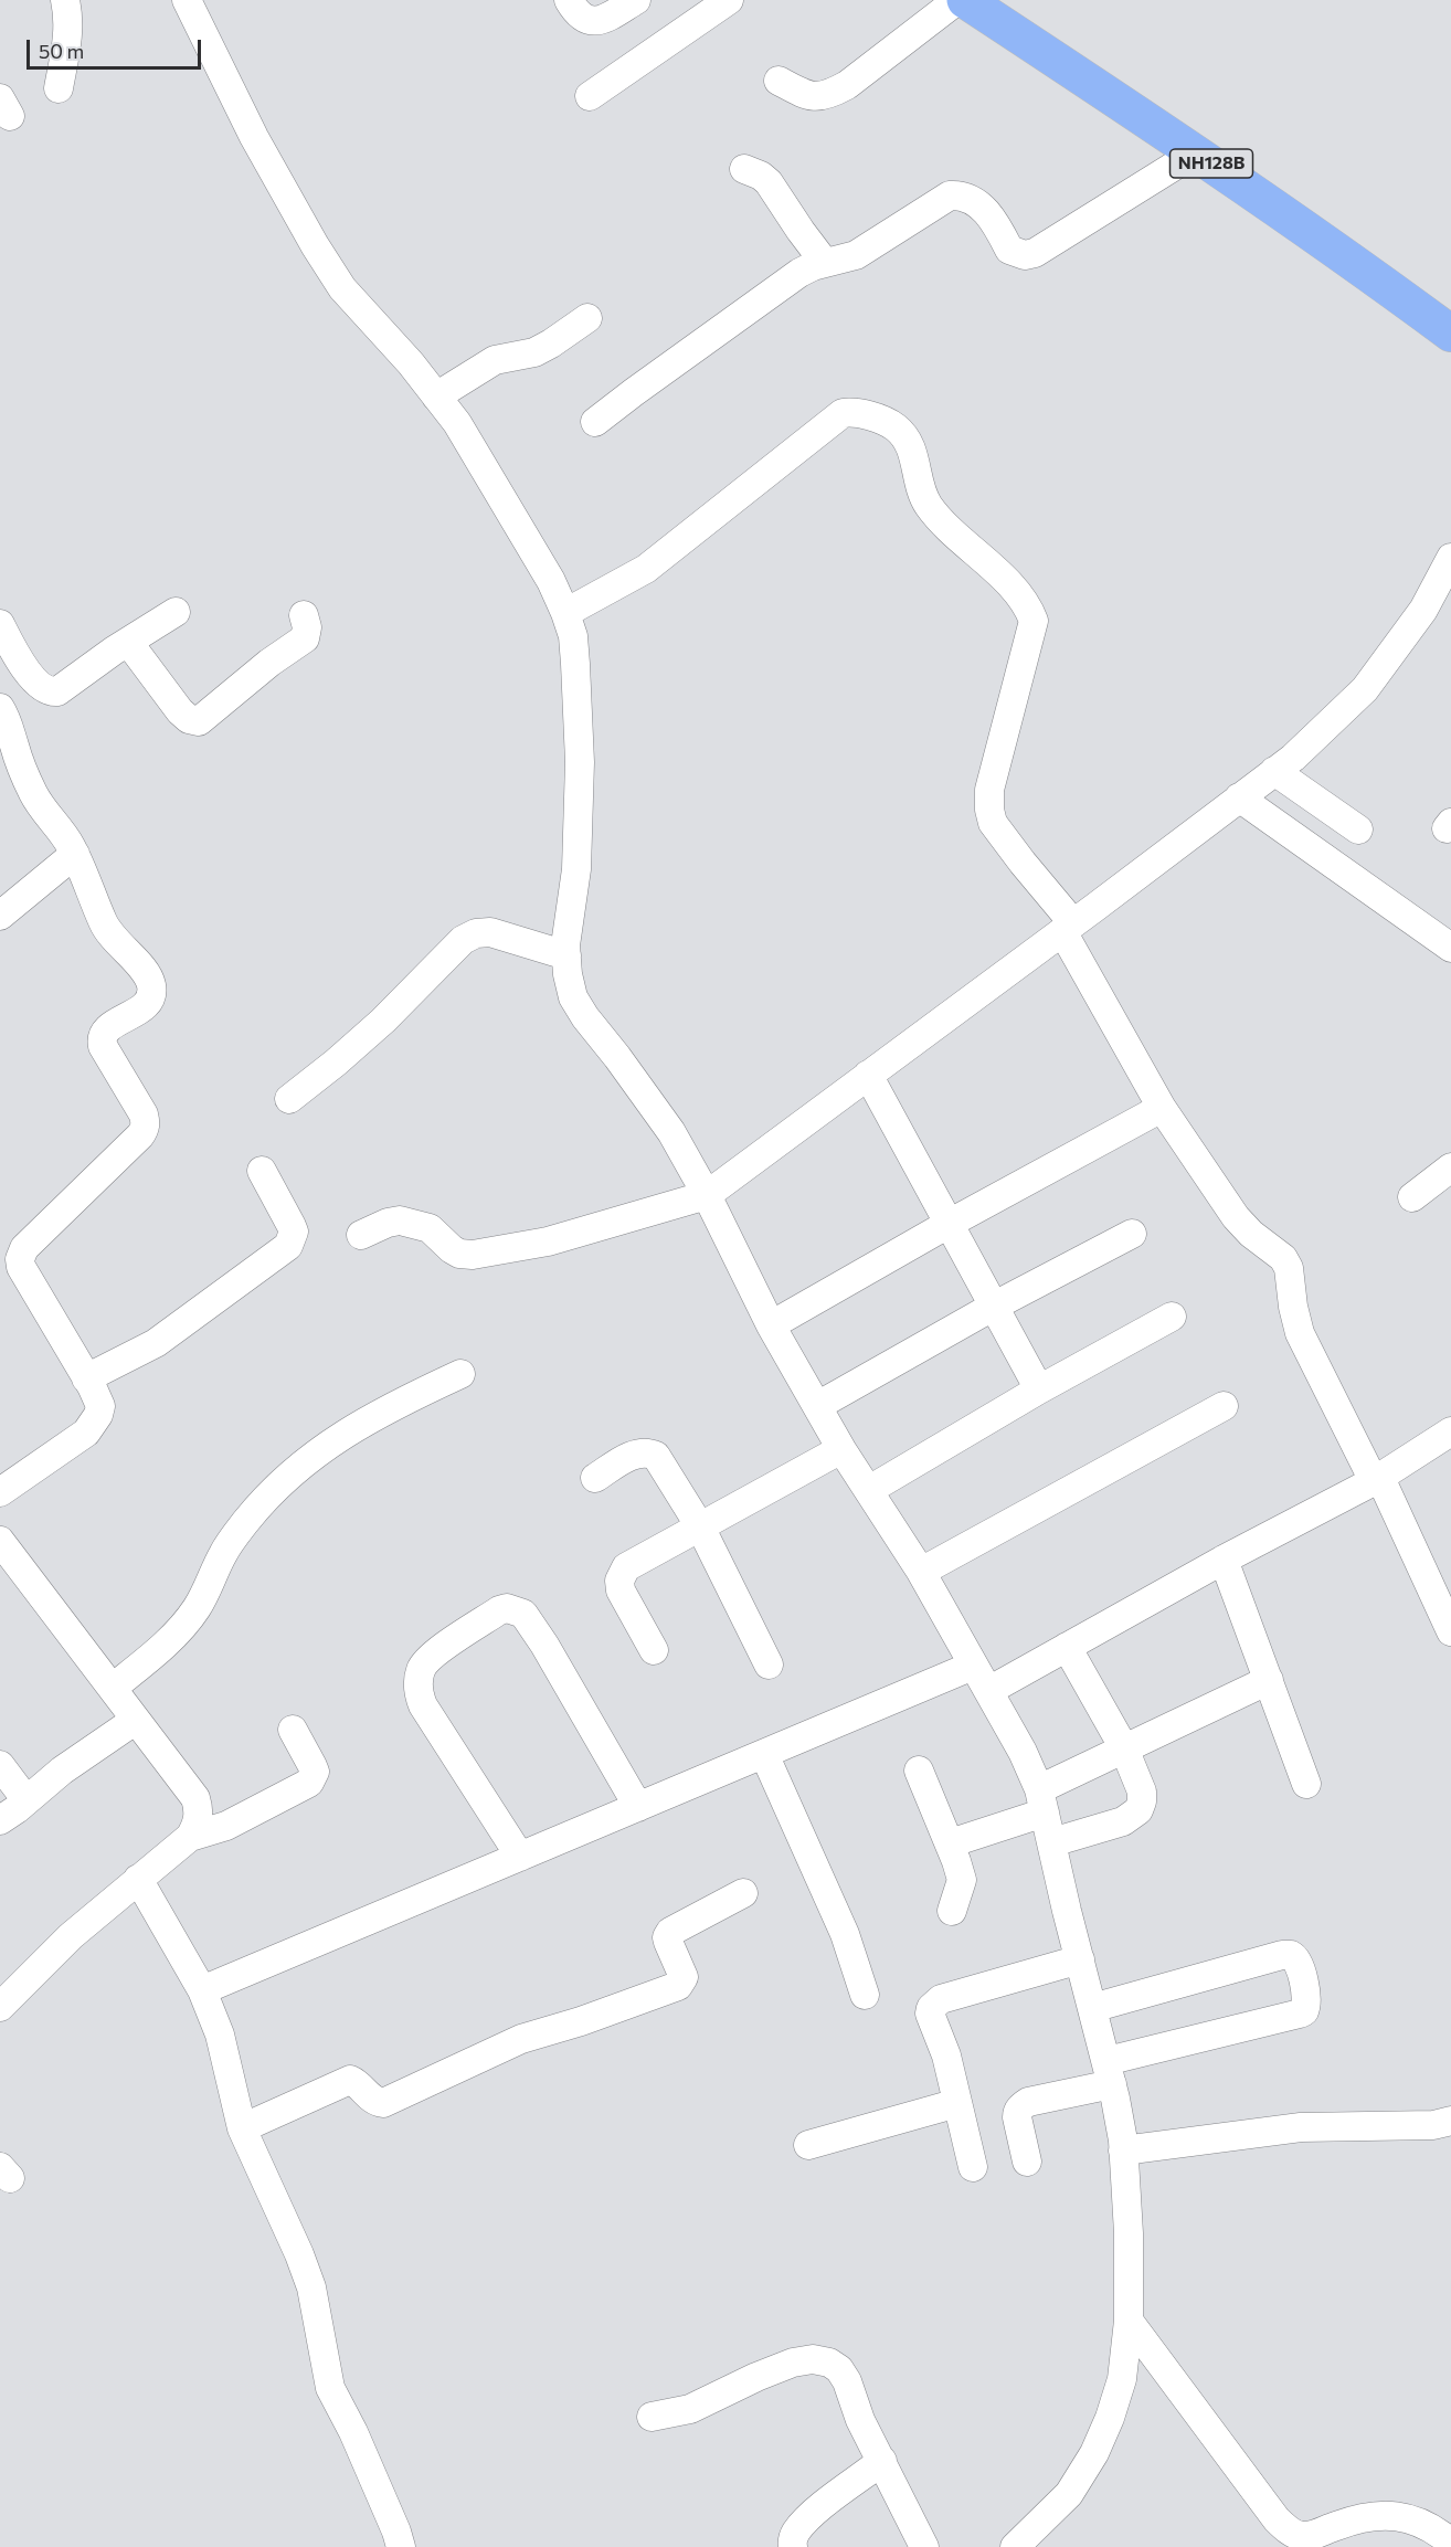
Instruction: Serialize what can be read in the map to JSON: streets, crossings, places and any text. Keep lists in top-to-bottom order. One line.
{"streets":{"highway":["NH128B"]},"scale_bar":"50 m"}
